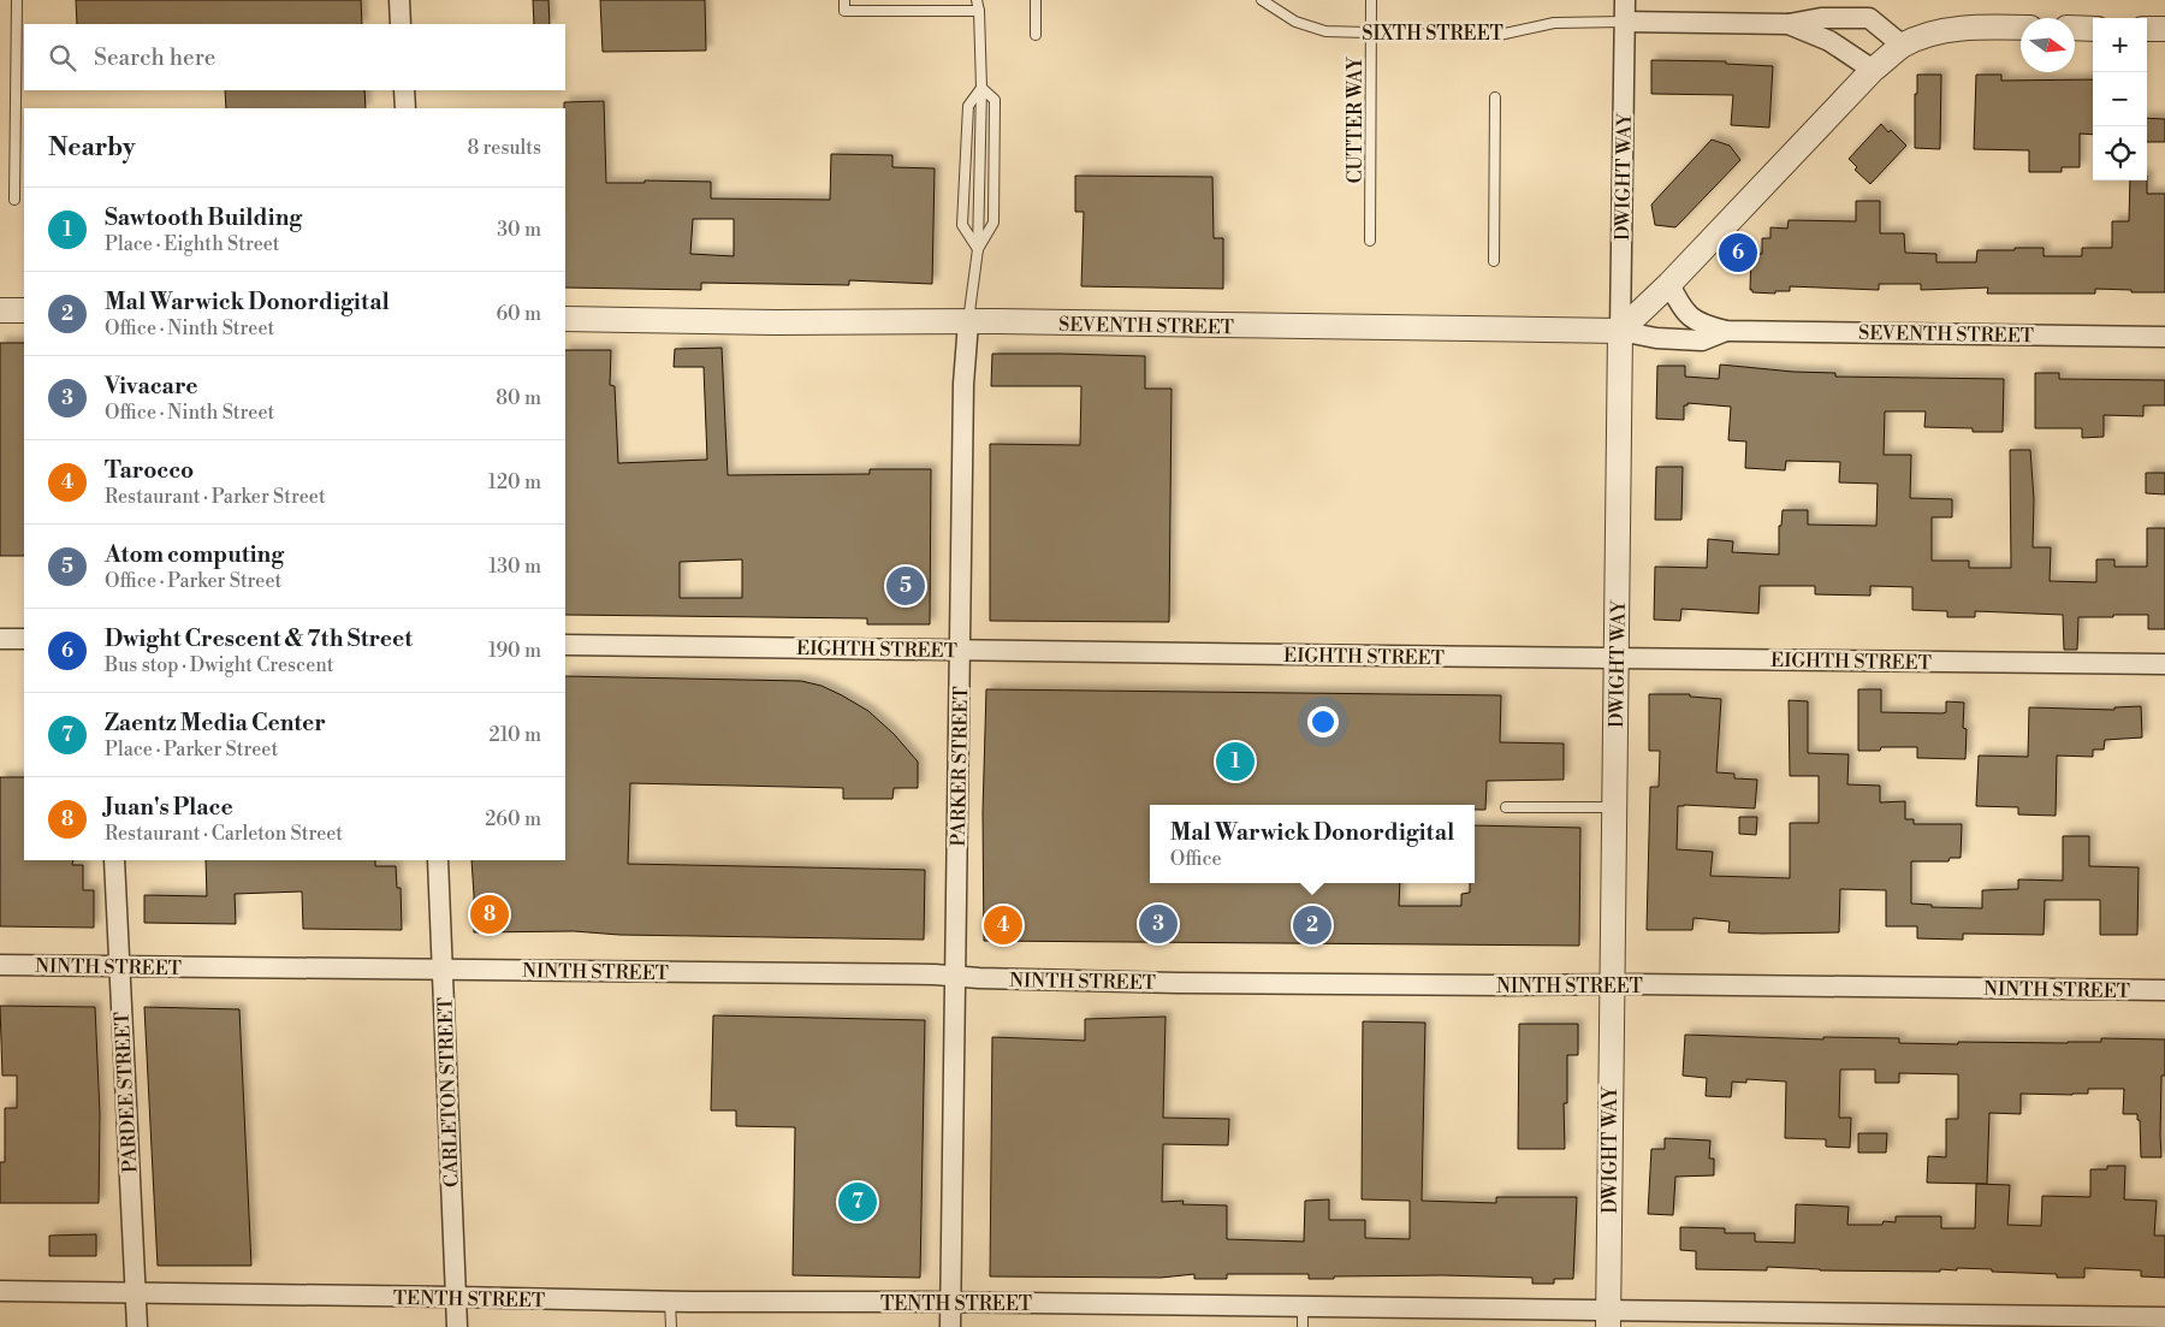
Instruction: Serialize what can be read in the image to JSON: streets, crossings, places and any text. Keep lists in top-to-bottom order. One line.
{"streets":{"street":["SIXTH STREET","DWIGHT WAY","SEVENTH STREET","EIGHTH STREET","PARKER STREET","NINTH STREET","PARDEE STREET","CARLETON STREET","TENTH STREET"],"lane":["CUTTER WAY"]},"crossings":[["SIXTH STREET","CUTTER WAY"],["SIXTH STREET","DWIGHT WAY"],["DWIGHT WAY","SEVENTH STREET"],["DWIGHT WAY","EIGHTH STREET"],["DWIGHT WAY","NINTH STREET"],["DWIGHT WAY","TENTH STREET"],["SEVENTH STREET","PARKER STREET"],["EIGHTH STREET","PARKER STREET"],["PARKER STREET","NINTH STREET"],["PARKER STREET","TENTH STREET"],["NINTH STREET","PARDEE STREET"],["NINTH STREET","CARLETON STREET"],["PARDEE STREET","TENTH STREET"],["CARLETON STREET","TENTH STREET"]],"north":"right","page":{"map_buttons":["+","−"],"search":"Search here","heading":["Nearby","8 results"],"list":[{"mark":"1","name":"Sawtooth Building","note":"Place · Eighth Street","value":"30 m"},{"mark":"2","name":"Mal Warwick Donordigital","note":"Office · Ninth Street","value":"60 m"},{"mark":"3","name":"Vivacare","note":"Office · Ninth Street","value":"80 m"},{"mark":"4","name":"Tarocco","note":"Restaurant · Parker Street","value":"120 m"},{"mark":"5","name":"Atom computing","note":"Office · Parker Street","value":"130 m"},{"mark":"6","name":"Dwight Crescent & 7th Street","note":"Bus stop · Dwight Crescent","value":"190 m"},{"mark":"7","name":"Zaentz Media Center","note":"Place · Parker Street","value":"210 m"},{"mark":"8","name":"Juan's Place","note":"Restaurant · Carleton Street","value":"260 m"}],"pins":["6","5","1","8","3","2","4","7"],"popup":["Mal Warwick Donordigital","Office"]}}
